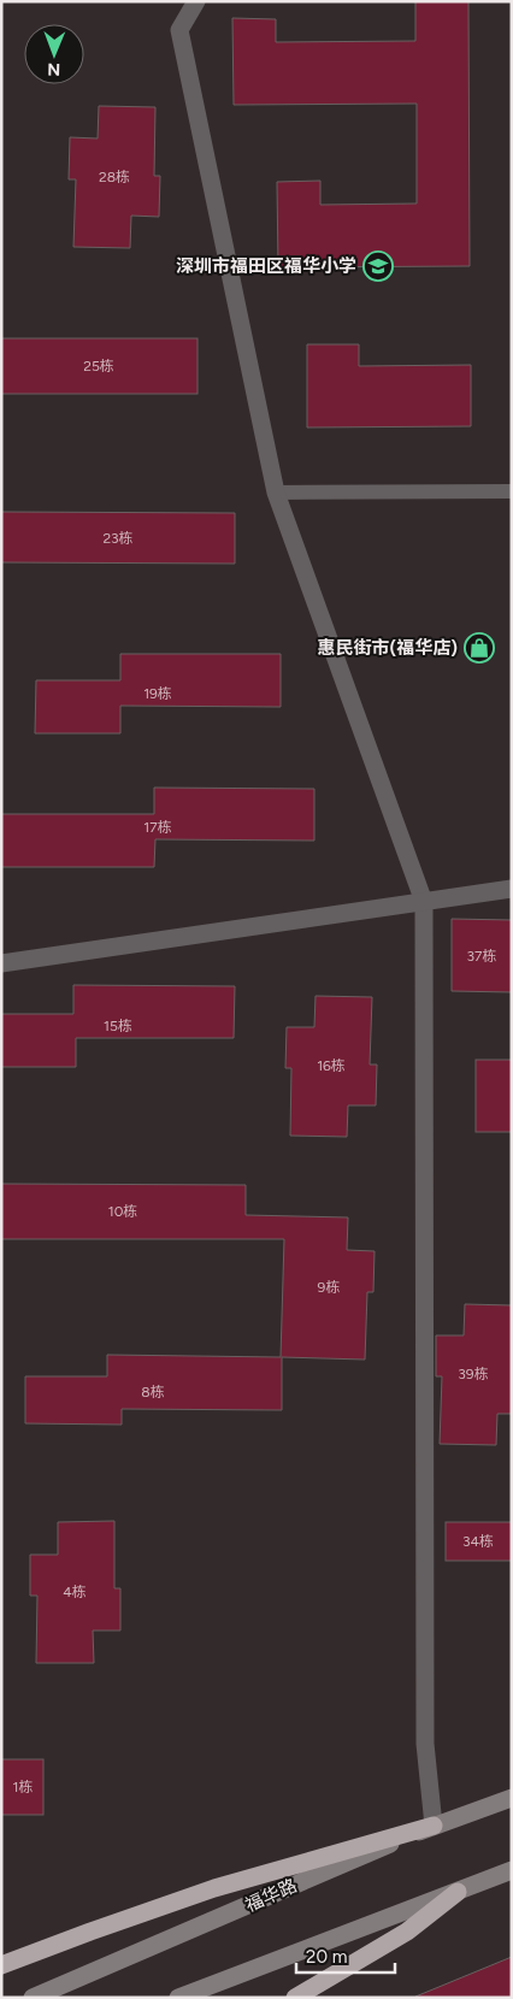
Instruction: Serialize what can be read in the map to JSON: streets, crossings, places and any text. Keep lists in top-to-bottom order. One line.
{"streets":{"main road":["福华路"]},"places":{"school or university":["深圳市福田区福华小学"],"shop":["惠民街市(福华店)"]},"house_numbers":["28栋","25栋","23栋","19栋","17栋","37栋","15栋","16栋","10栋","9栋","39栋","8栋","34栋","4栋","1栋"],"scale_bar":"20 m","north":"bottom"}
